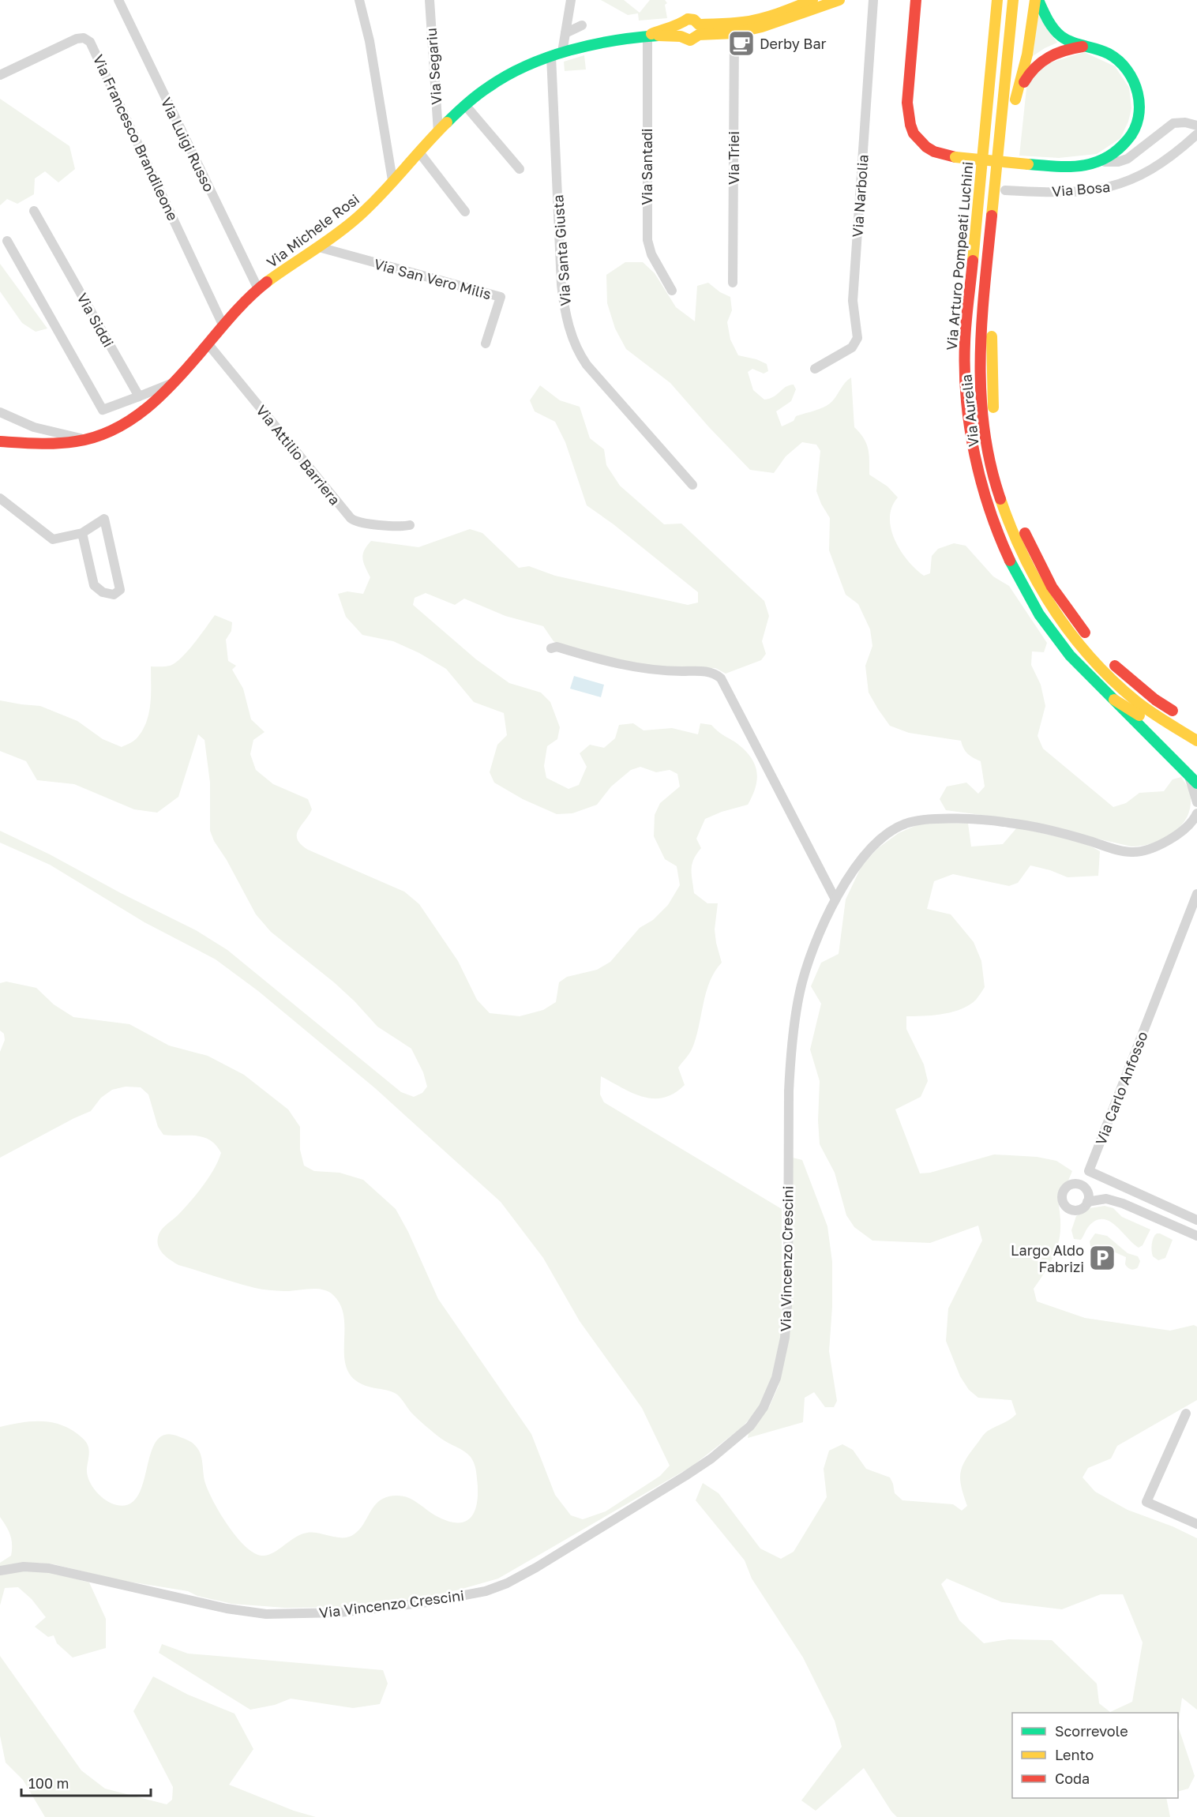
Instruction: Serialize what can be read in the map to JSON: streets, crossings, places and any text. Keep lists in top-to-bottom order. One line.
{"streets":{"main road":["Via Michele Rosi","Via Arturo Pompeati Luchini","Via Aurelia"],"street":["Via Segariu","Via Francesco Brandileone","Via Luigi Russo","Via Triei","Via Santadi","Via Bosa","Via Narbolia","Via Santa Giusta","Via San Vero Milis","Via Siddi","Via Attilio Barriera","Via Carlo Anfosso","Via Vincenzo Crescini"]},"crossings":[["Via Segariu","Via Michele Rosi"],["Via Francesco Brandileone","Via Michele Rosi"],["Via Luigi Russo","Via Michele Rosi"],["Via Triei","Via Michele Rosi"],["Via Santadi","Via Michele Rosi"],["Via Michele Rosi","Via Santa Giusta"],["Via Michele Rosi","Via San Vero Milis"],["Via Michele Rosi","Via Attilio Barriera"]],"places":{"cafe":["Derby Bar"],"parking":["Largo Aldo Fabrizi"]},"legend":["Scorrevole","Lento","Coda"],"scale_bar":"100 m"}
